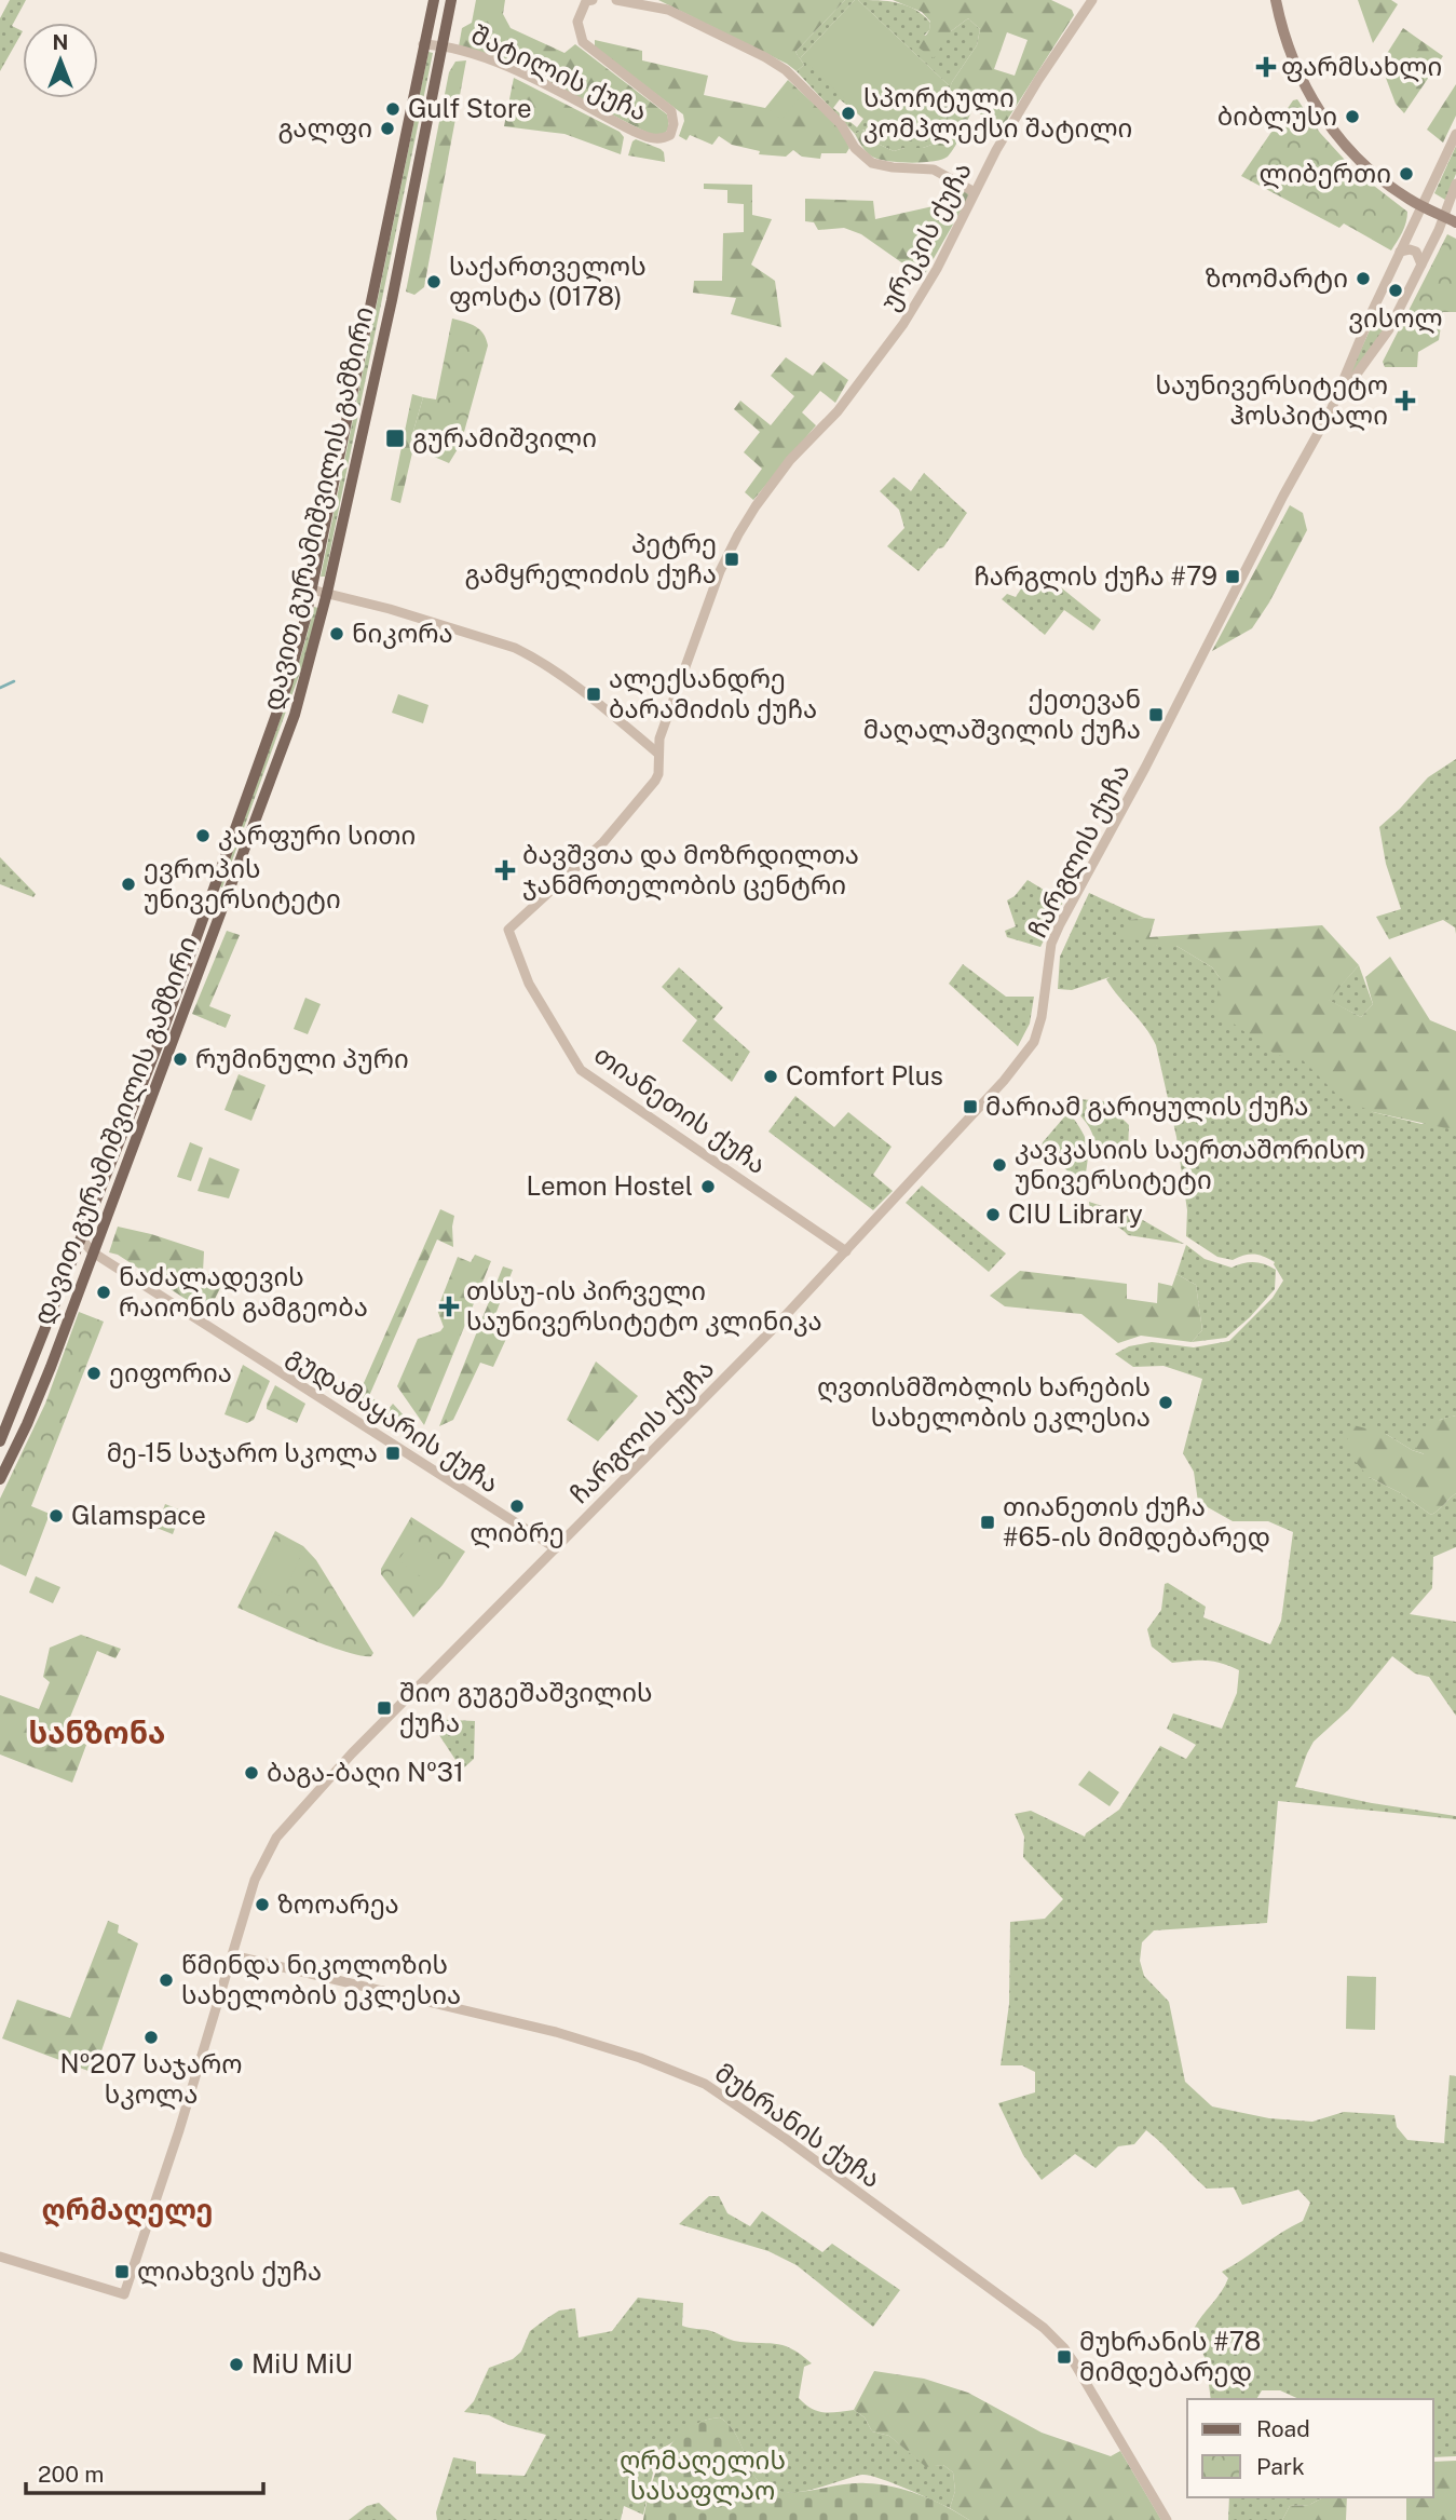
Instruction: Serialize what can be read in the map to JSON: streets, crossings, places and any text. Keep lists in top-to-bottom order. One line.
{"streets":{"main road":["დავით გურამიშვილის გამზირი"],"street":["შატილის ქუჩა","ურეკის ქუჩა","ჩარგლის ქუჩა","თიანეთის ქუჩა","გუდამაყარის ქუჩა","მუხრანის ქუჩა"]},"crossings":[["შატილის ქუჩა","დავით გურამიშვილის გამზირი"],["ურეკის ქუჩა","თიანეთის ქუჩა"],["დავით გურამიშვილის გამზირი","გუდამაყარის ქუჩა"],["ჩარგლის ქუჩა","თიანეთის ქუჩა"],["ჩარგლის ქუჩა","გუდამაყარის ქუჩა"],["ჩარგლის ქუჩა","მუხრანის ქუჩა"]],"districts":["სანზონა","ღრმაღელე"],"parks":["ღრმაღელის სასაფლაო"],"places":{"health":["ფარმსახლი","საუნივერსიტეტო ჰოსპიტალი","ბავშვთა და მოზრდილთა ჯანმრთელობის ცენტრი","თსსუ-ის პირველი საუნივერსიტეტო კლინიკა"],"other":["Gulf Store","სპორტული კომპლექსი შატილი","ბიბლუსი","გალფი","ლიბერთი","ზოომარტი","საქართველოს ფოსტა (0178)","ვისოლ","ნიკორა","კარფური სითი","ევროპის უნივერსიტეტი","რუმინული პური","Comfort Plus","კავკასიის საერთაშორისო უნივერსიტეტი","Lemon Hostel","CIU Library","ნაძალადევის რაიონის გამგეობა","ეიფორია","ღვთისმშობლის ხარების სახელობის ეკლესია","ლიბრე","Glamspace","ბაგა-ბაღი №31","ზოოარეა","წმინდა ნიკოლოზის სახელობის ეკლესია","№207 საჯარო სკოლა","MiU MiU"],"transit":["გურამიშვილი","პეტრე გამყრელიძის ქუჩა","ჩარგლის ქუჩა #79","ალექსანდრე ბარამიძის ქუჩა","ქეთევან მაღალაშვილის ქუჩა","მარიამ გარიყულის ქუჩა","მე-15 საჯარო სკოლა","თიანეთის ქუჩა #65-ის მიმდებარედ","შიო გუგეშაშვილის ქუჩა","ლიახვის ქუჩა","მუხრანის #78 მიმდებარედ"]},"legend":["Road","Park"],"scale_bar":"200 m","north":"top"}
